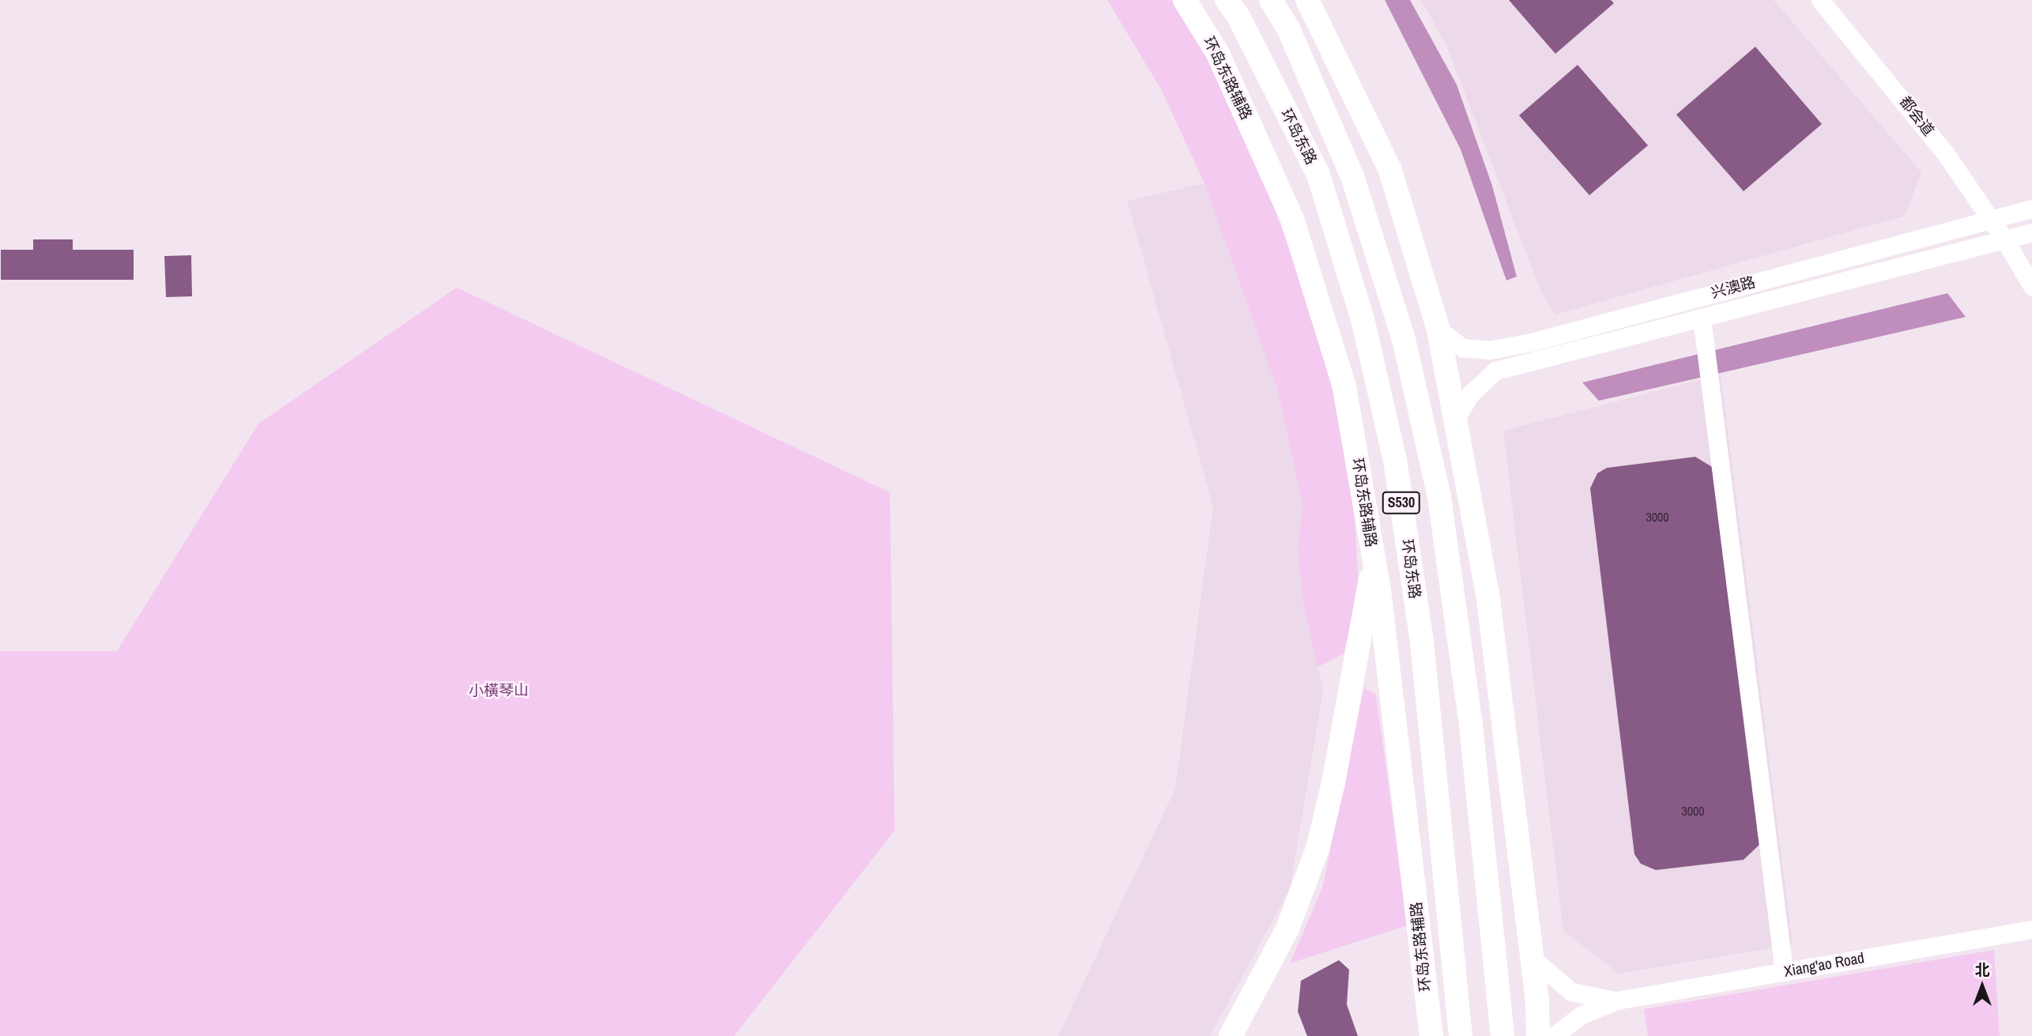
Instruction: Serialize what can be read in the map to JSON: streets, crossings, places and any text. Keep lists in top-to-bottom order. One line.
{"streets":{"main road":["环岛东路辅路","环岛东路","S530"],"street":["都会道","兴澳路","Xiang'ao Road"]},"crossings":[["都会道","兴澳路"]],"parks":["小橫琴山"],"house_numbers":["3000","3000"],"north":"top"}
